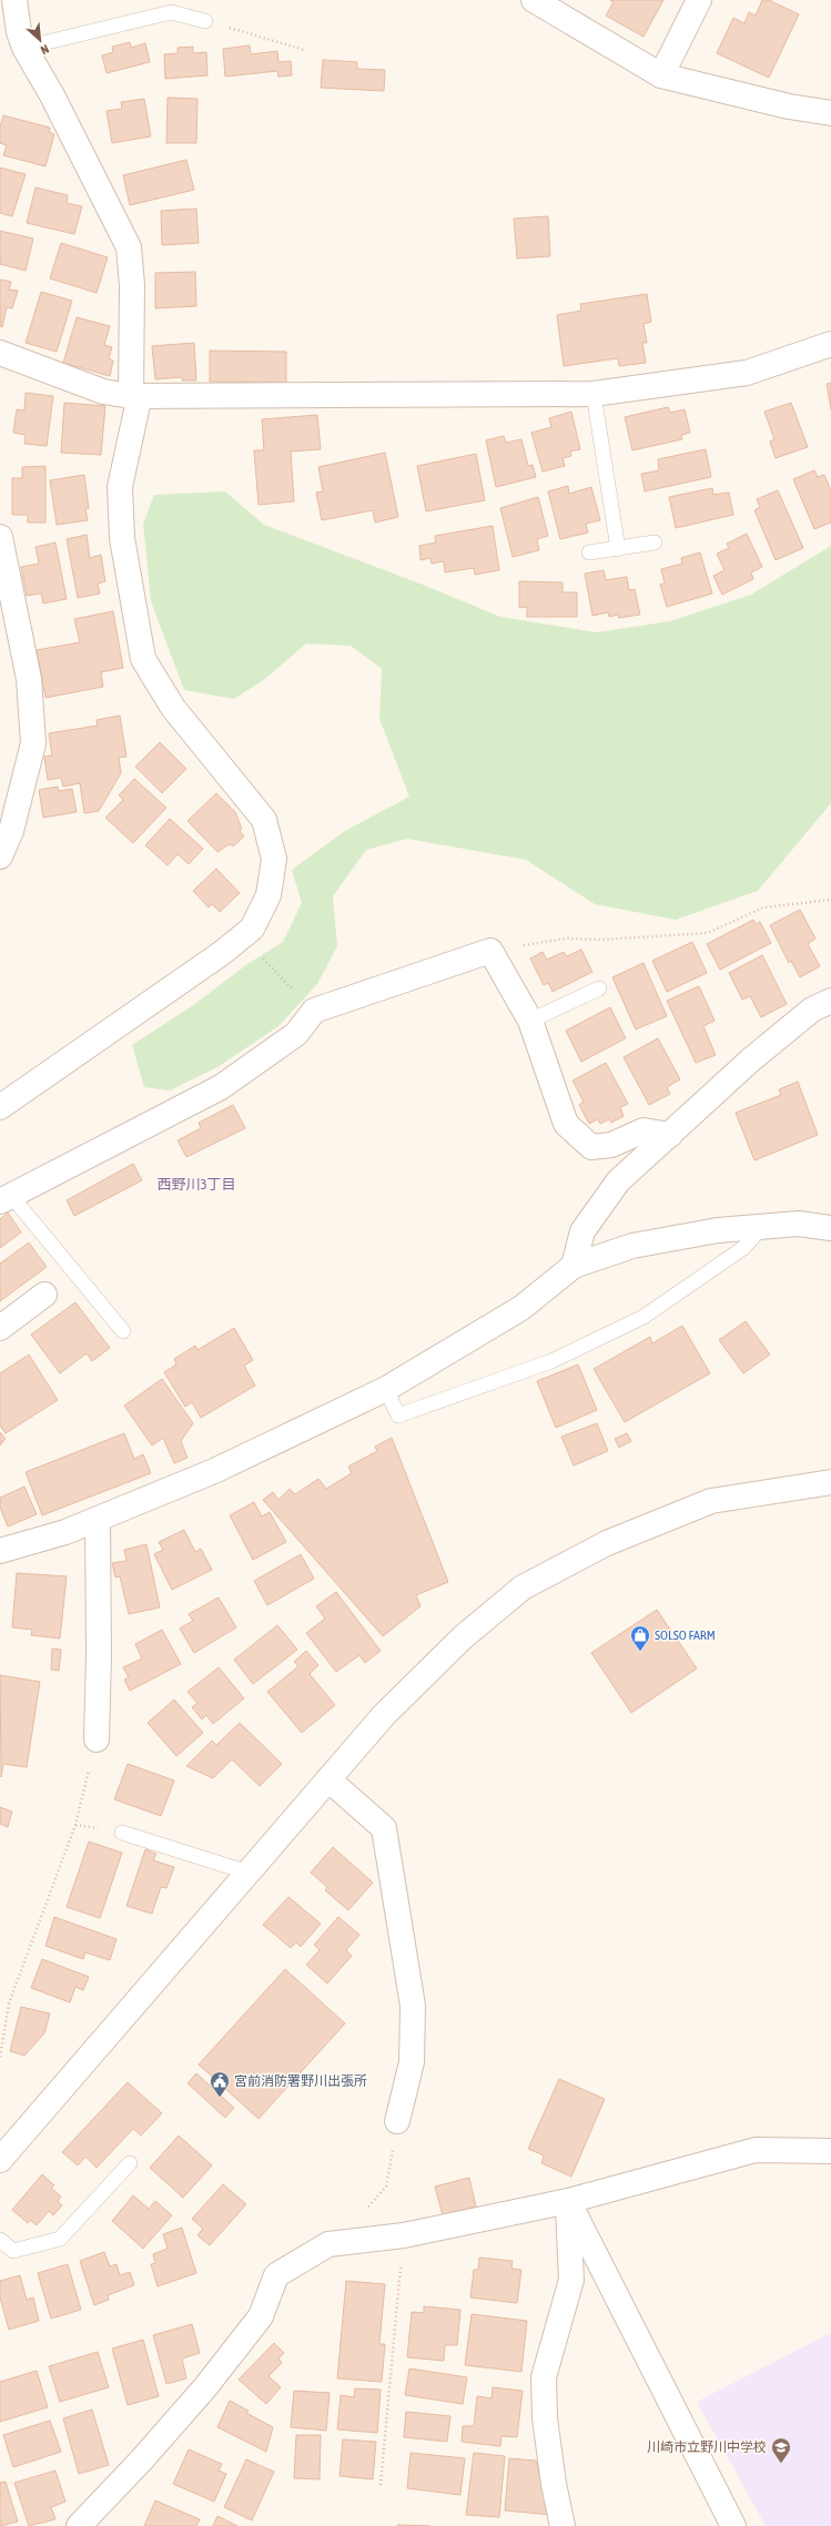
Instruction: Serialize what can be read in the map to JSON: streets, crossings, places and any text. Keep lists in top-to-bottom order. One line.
{"districts":["西野川3丁目"],"places":{"shop":["SOLSO FARM"],"public building":["宮前消防署野川出張所"],"school or university":["川崎市立野川中学校"]},"north":"bottom right"}
